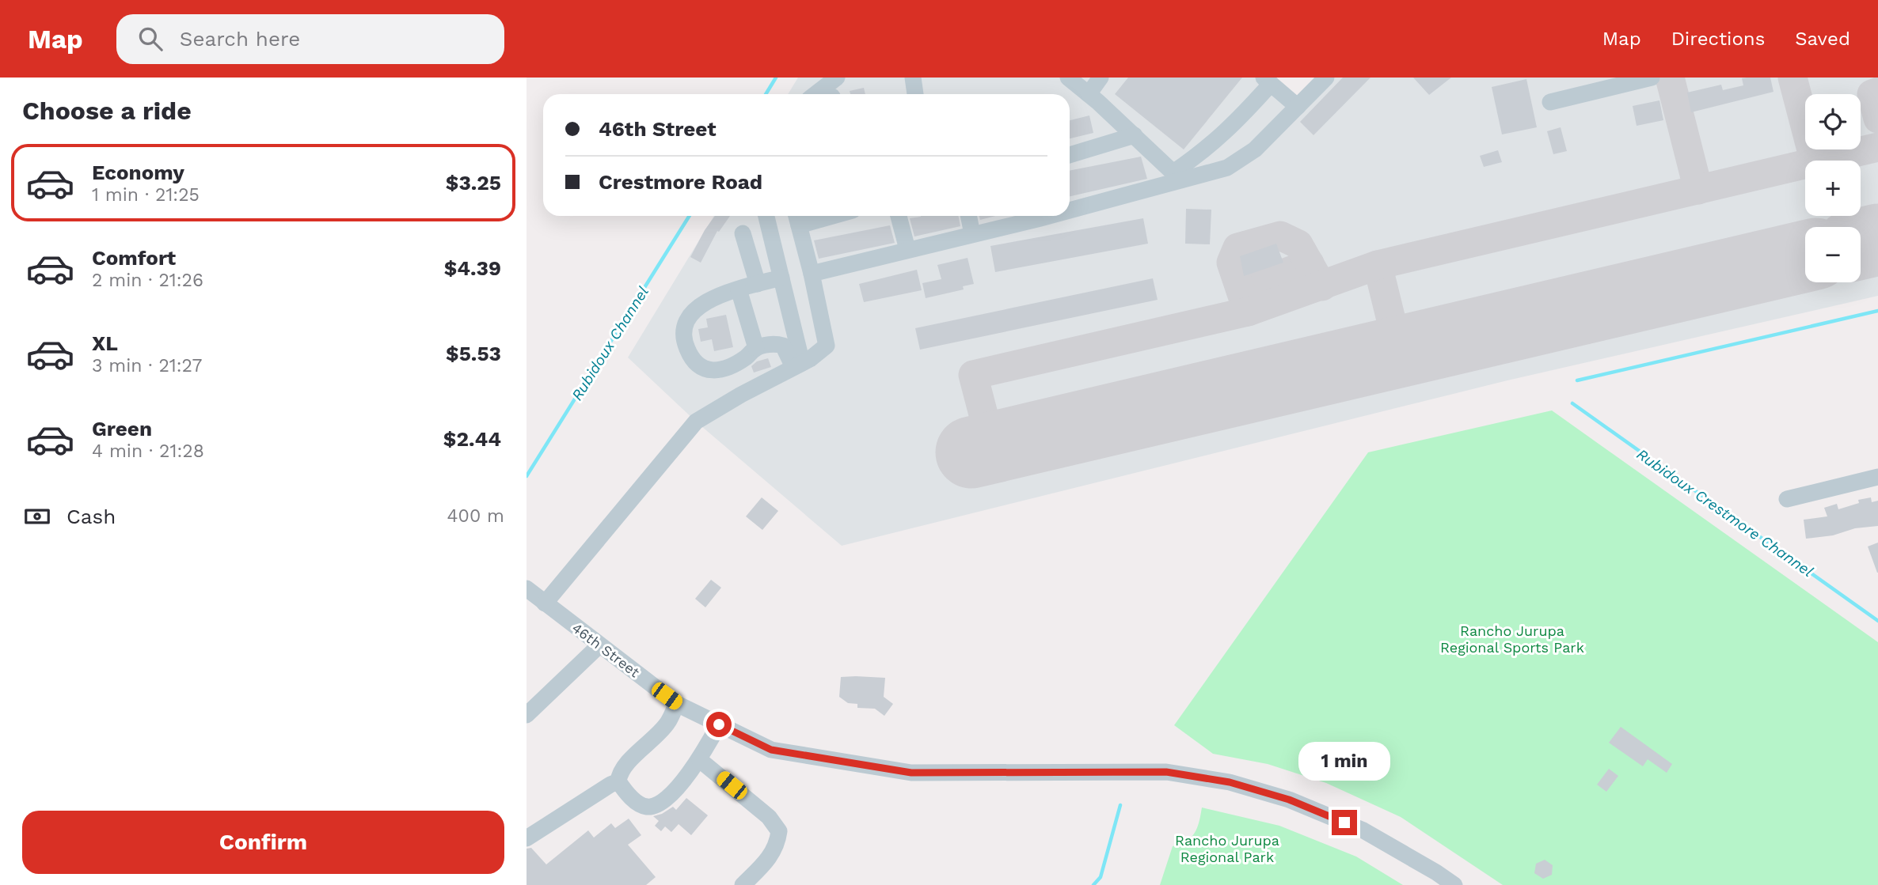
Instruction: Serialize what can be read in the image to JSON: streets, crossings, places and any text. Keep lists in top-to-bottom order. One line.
{"streets":{"street":["46th Street"]},"water":["Rubidoux Channel","Rubidoux Crestmore Channel"],"parks":["Rancho Jurupa Regional Sports Park","Rancho Jurupa Regional Park"],"page":{"header":"Map","search":"Search here","nav":["Map","Directions","Saved"],"heading":"Choose a ride","map_buttons":["+","−"],"banner":["46th Street","Crestmore Road"],"list":[{"name":"Economy","note":"1 min · 21:25","value":"$3.25"},{"name":"Comfort","note":"2 min · 21:26","value":"$4.39"},{"name":"XL","note":"3 min · 21:27","value":"$5.53"},{"name":"Green","note":"4 min · 21:28","value":"$2.44"}],"pay":["Cash","400 m"],"bubble":"1 min","buttons":"Confirm"}}
